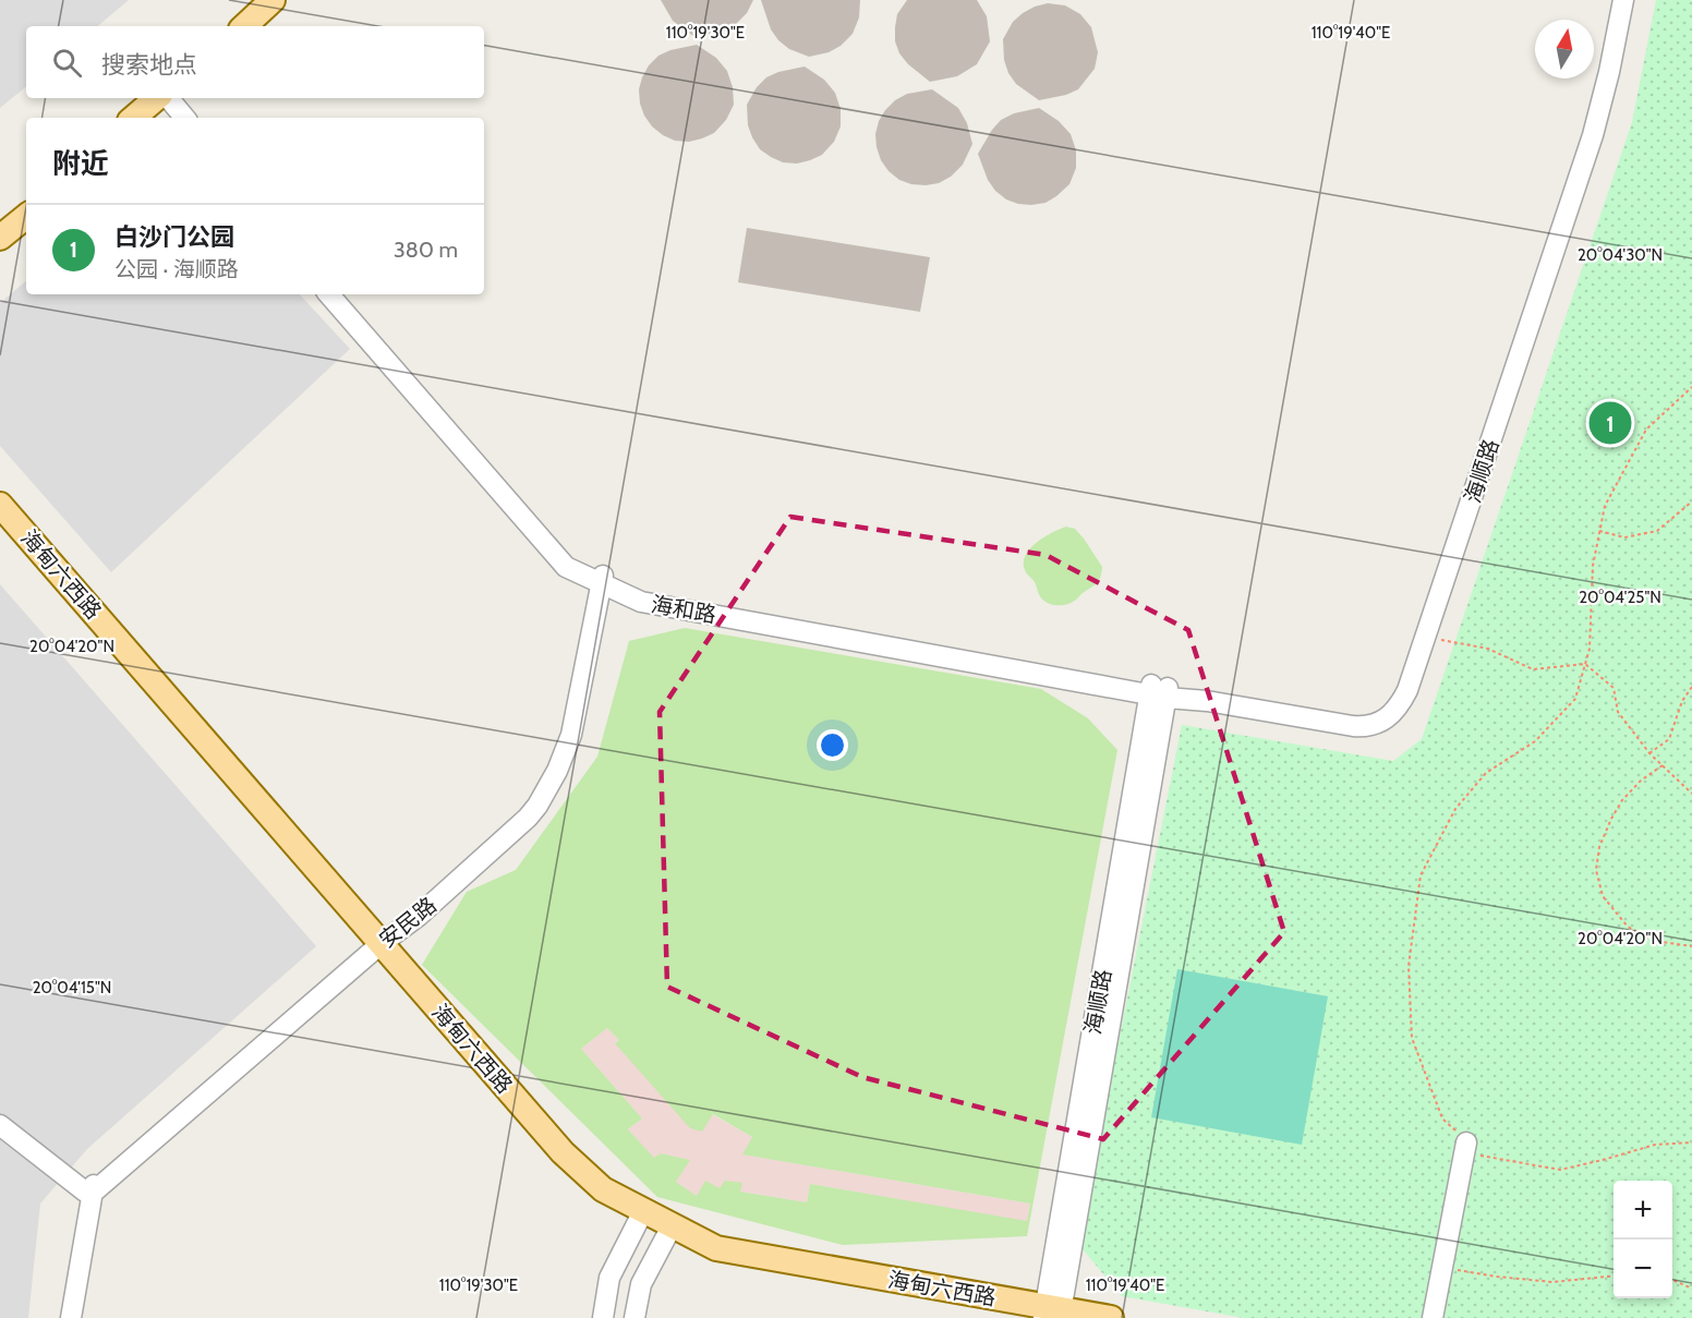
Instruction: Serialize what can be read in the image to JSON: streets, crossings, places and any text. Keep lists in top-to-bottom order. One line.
{"streets":{"main road":["海甸六西路"],"street":["海顺路","海和路","安民路"]},"crossings":[["海顺路","海甸六西路"],["海顺路","海和路"],["海甸六西路","安民路"],["海和路","安民路"]],"north":"top","page":{"search":"搜索地点","heading":"附近","list":[{"mark":"1","name":"白沙门公园","note":"公园 · 海顺路","value":"380 m"}],"pins":"1","map_buttons":["+","−"]},"coordinates":["110°19'30\"E","110°19'40\"E","20°04'30\"N","20°04'25\"N","20°04'20\"N","20°04'15\"N"]}
